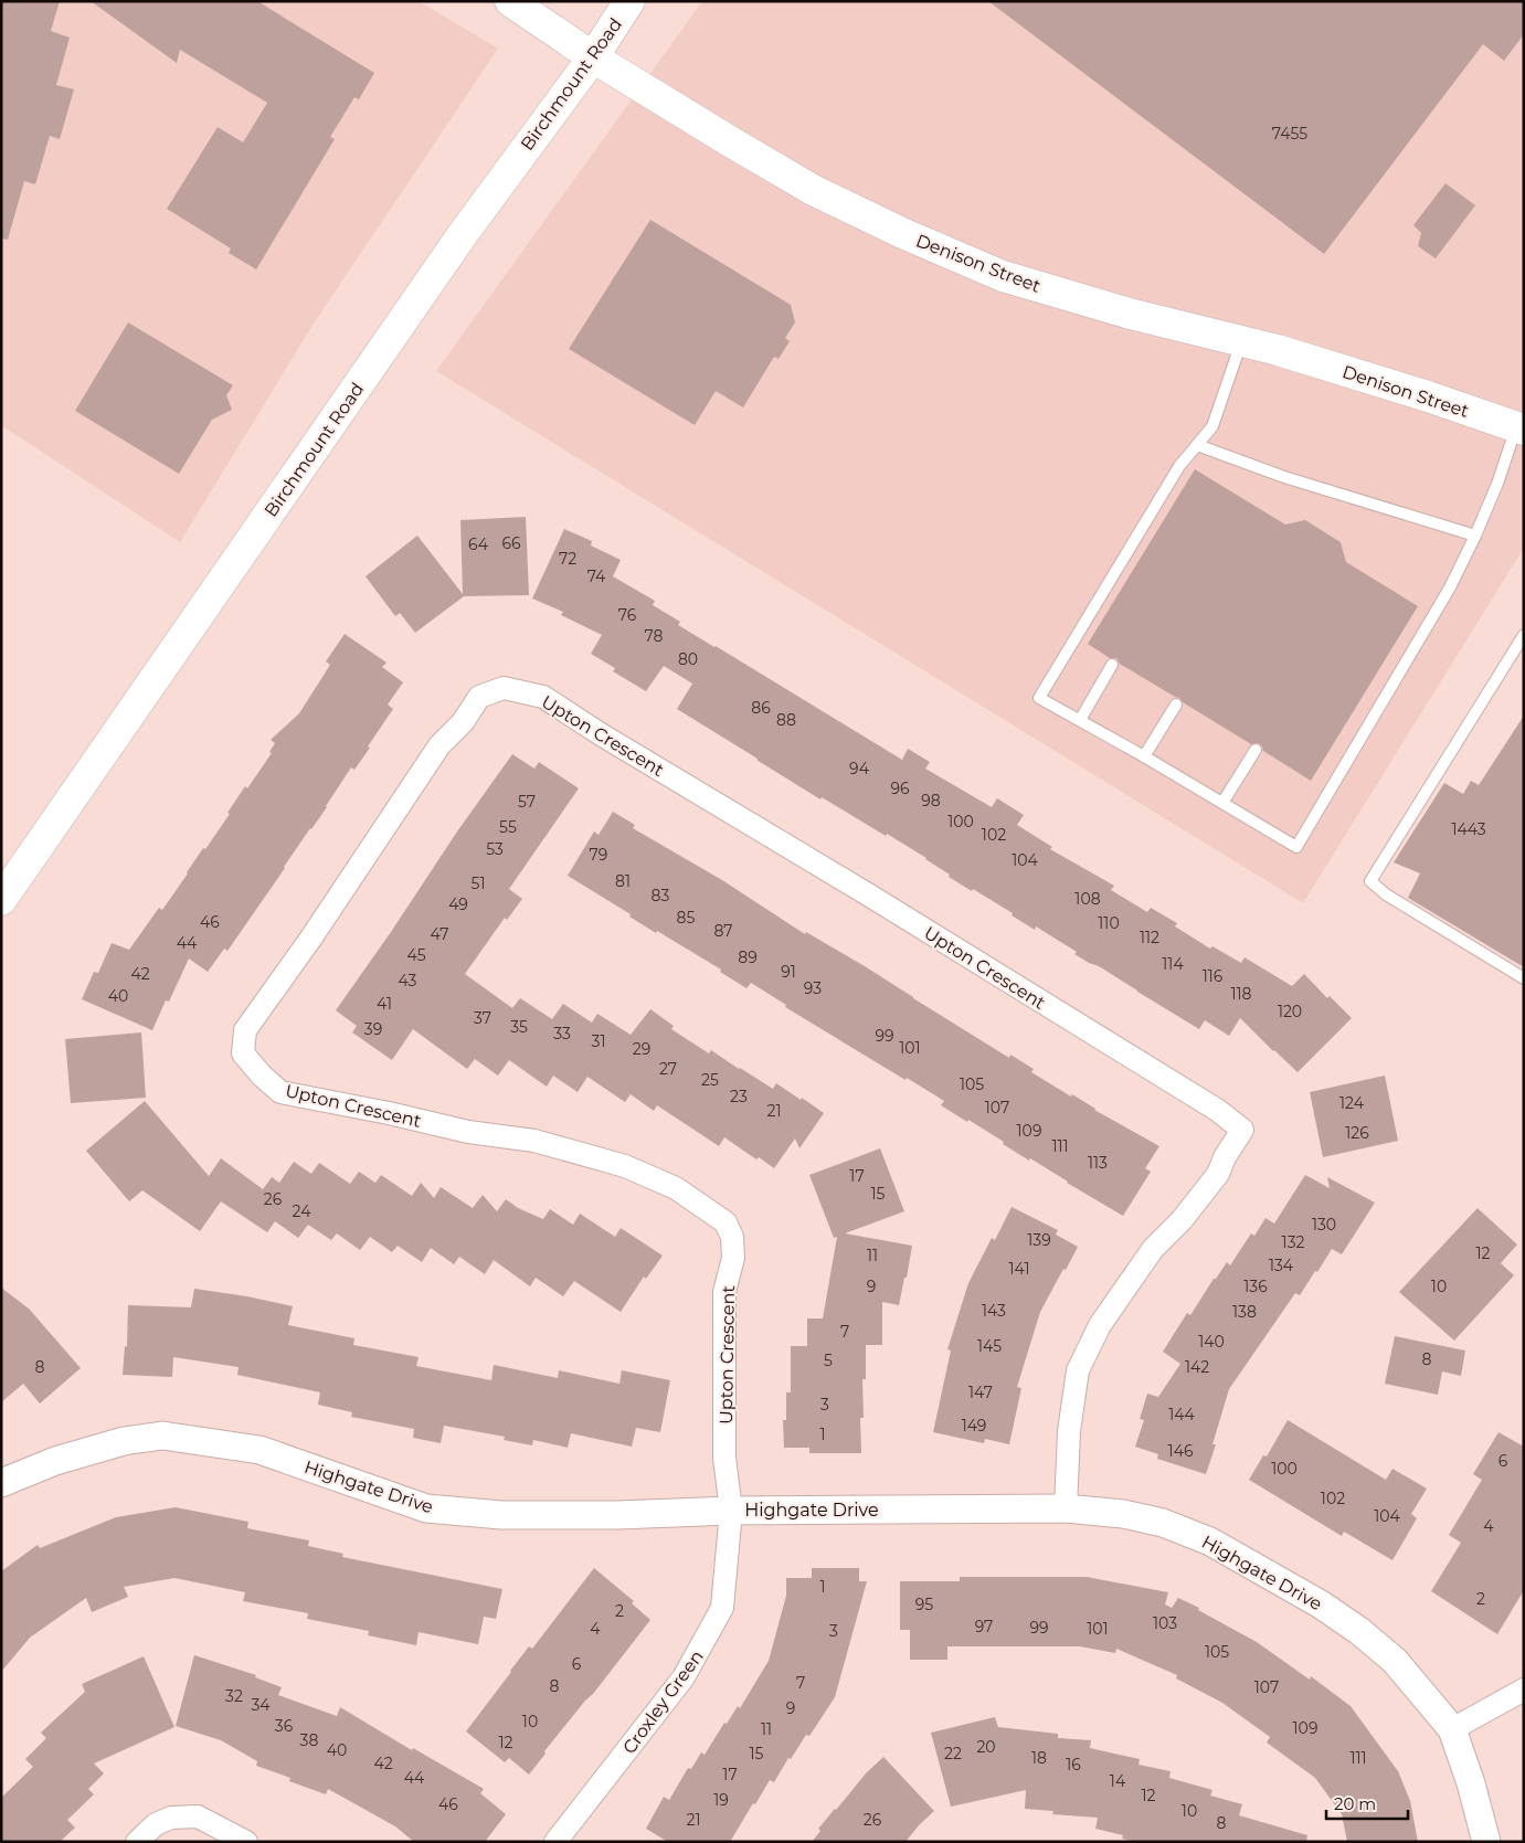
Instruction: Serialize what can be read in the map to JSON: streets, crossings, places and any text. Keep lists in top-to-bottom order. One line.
{"streets":{"main road":["Birchmount Road","Denison Street"],"street":["Upton Crescent","Highgate Drive","Croxley Green"]},"crossings":[["Birchmount Road","Denison Street"],["Upton Crescent","Highgate Drive"],["Upton Crescent","Croxley Green"],["Highgate Drive","Croxley Green"]],"house_numbers":["7455","66","64","72","74","76","78","80","86","88","94","96","98","57","100","55","1443","102","53","79","104","81","51","83","108","49","85","46","110","87","47","112","44","45","89","114","91","42","116","43","93","118","40","41","120","37","35","39","33","99","31","101","29","27","25","105","23","124","107","21","109","126","111","113","17","15","26","24","130","139","132","12","11","134","141","9","136","10","143","138","7","140","145","8","5","8","142","147","3","144","149","1","146","6","100","102","104","4","1","2","95","2","103","97","99","4","101","3","105","6","7","8","107","32","34","9","10","36","109","11","38","12","20","40","15","22","18","111","42","16","17","44","14","12","19","46","10","21","26","8"],"scale_bar":"20 m"}
